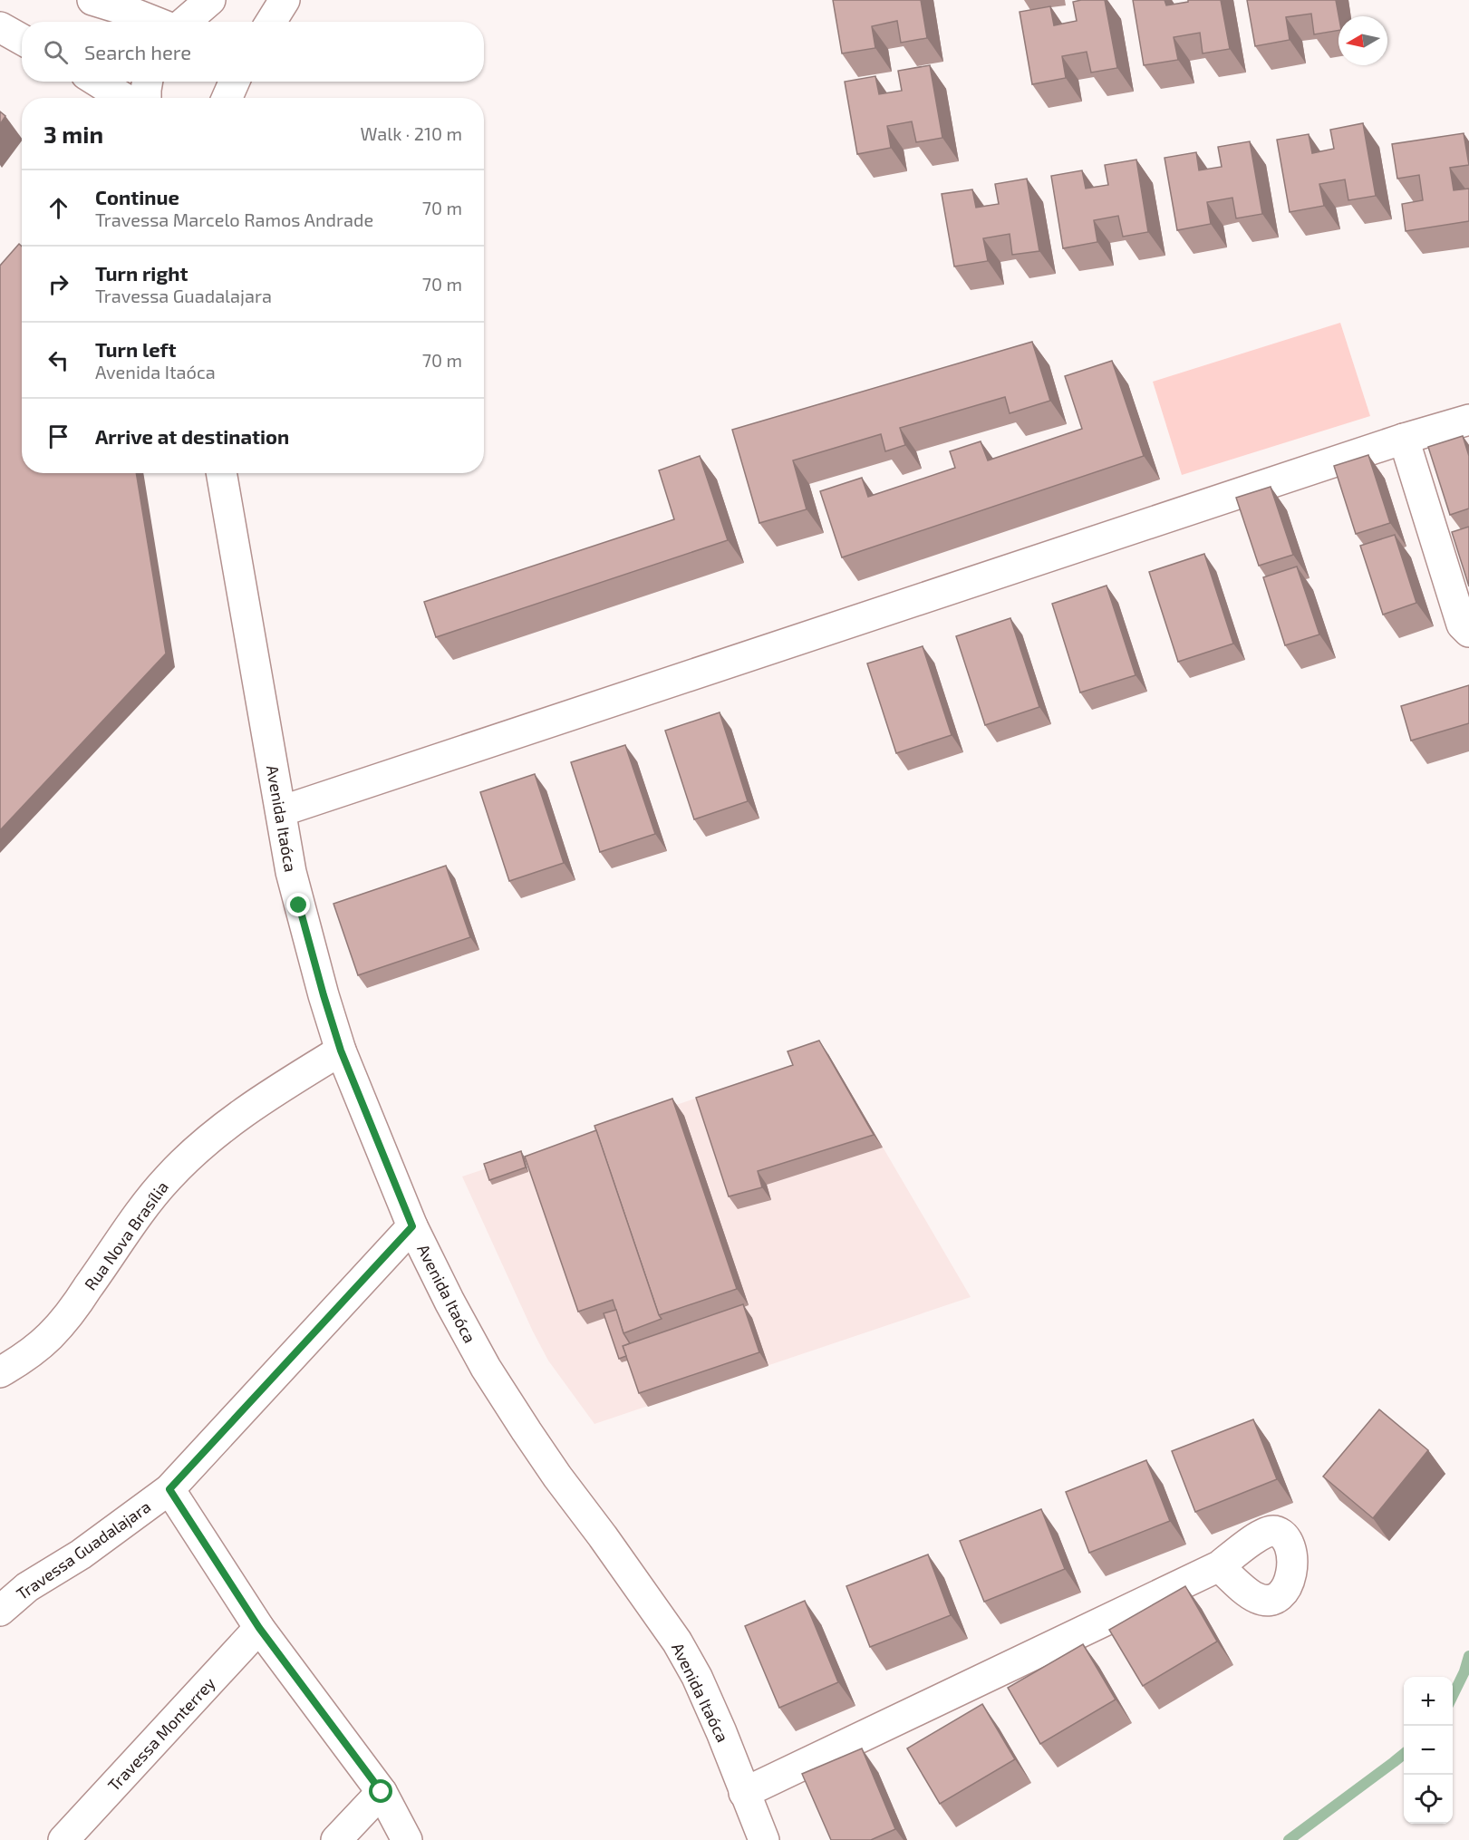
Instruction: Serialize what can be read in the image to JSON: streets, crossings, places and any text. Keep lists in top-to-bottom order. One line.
{"streets":{"street":["Avenida Itaóca","Rua Nova Brasília","Travessa Guadalajara","Travessa Monterrey"]},"crossings":[["Avenida Itaóca","Rua Nova Brasília"],["Avenida Itaóca","Travessa Guadalajara"]],"north":"left","page":{"search":"Search here","heading":["3 min","Walk · 210 m"],"list":[["Continue","Travessa Marcelo Ramos Andrade","70 m"],["Turn right","Travessa Guadalajara","70 m"],["Turn left","Avenida Itaóca","70 m"],"Arrive at destination"],"map_buttons":["+","−"]}}
